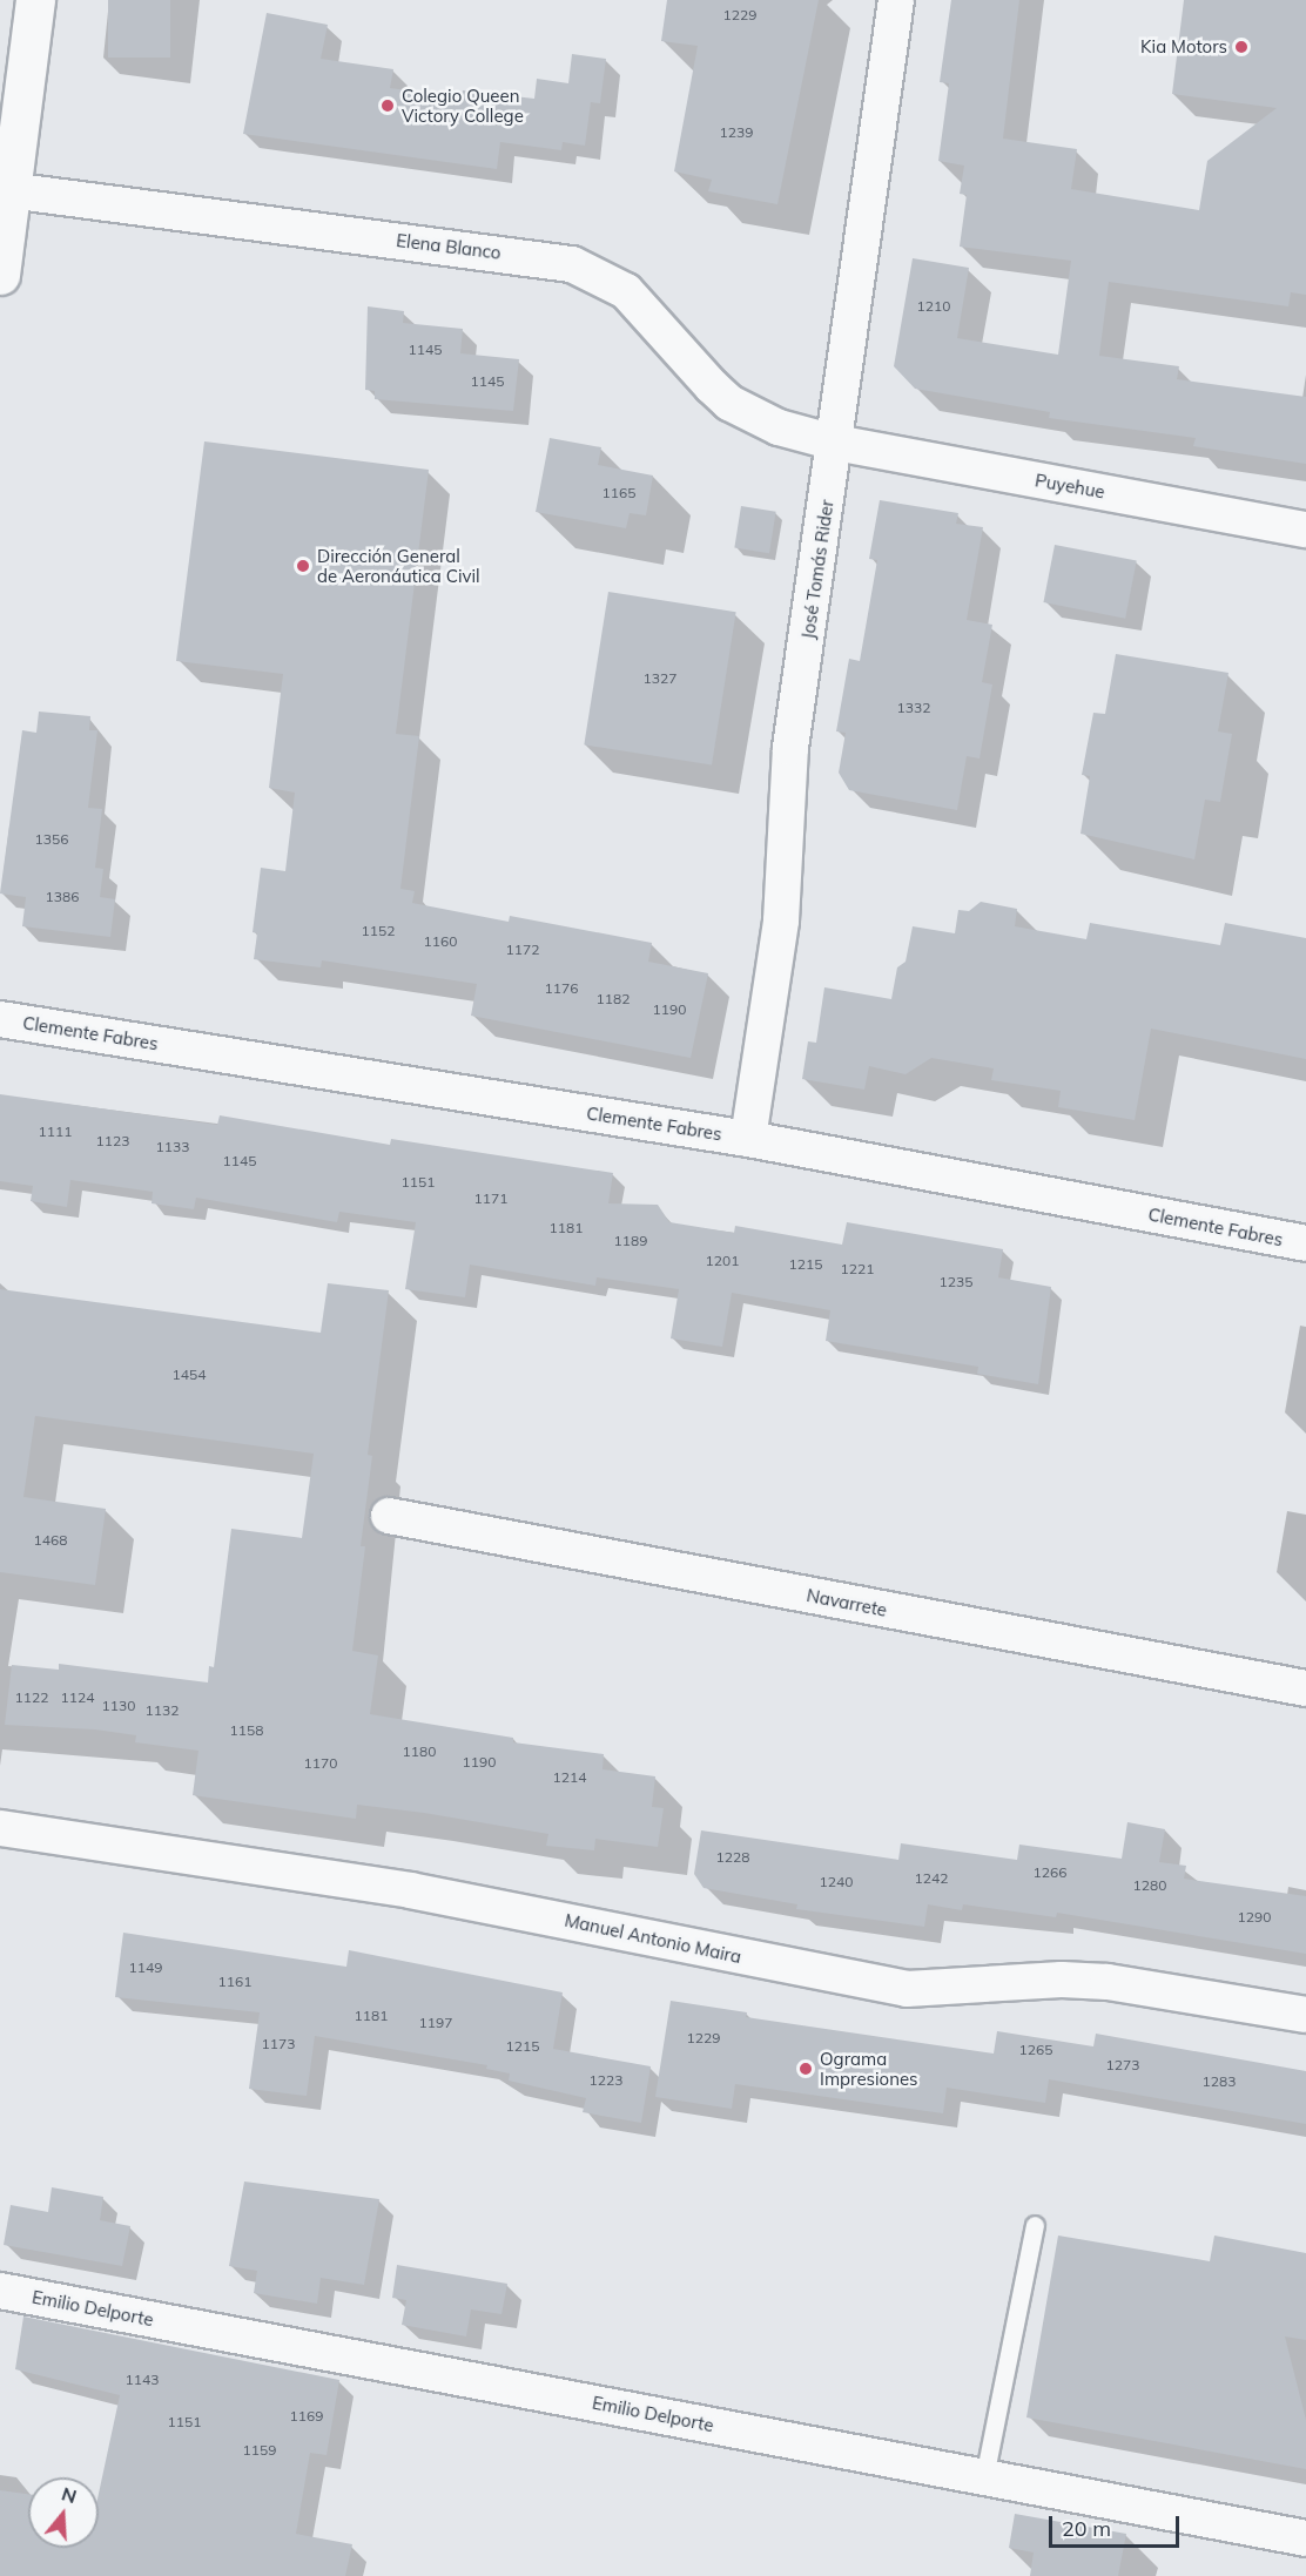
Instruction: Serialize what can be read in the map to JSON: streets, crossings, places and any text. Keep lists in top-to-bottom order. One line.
{"streets":{"street":["Elena Blanco","Puyehue","José Tomás Rider","Clemente Fabres","Navarrete","Manuel Antonio Maira","Emilio Delporte"]},"crossings":[["Elena Blanco","Puyehue"],["Elena Blanco","José Tomás Rider"],["Puyehue","José Tomás Rider"],["José Tomás Rider","Clemente Fabres"]],"places":["Kia Motors","Colegio Queen Victory College","Dirección General de Aeronáutica Civil","Ograma Impresiones"],"house_numbers":["1229","1239","1210","1145","1145","1165","1327","1332","1356","1386","1152","1160","1172","1176","1182","1190","1111","1123","1133","1145","1151","1171","1181","1189","1201","1215","1221","1235","1454","1468","1122","1124","1130","1132","1158","1180","1190","1170","1214","1228","1266","1242","1240","1280","1290","1149","1161","1181","1197","1229","1173","1215","1265","1273","1223","1283","1143","1169","1151","1159"],"scale_bar":"20 m","north":"top"}
